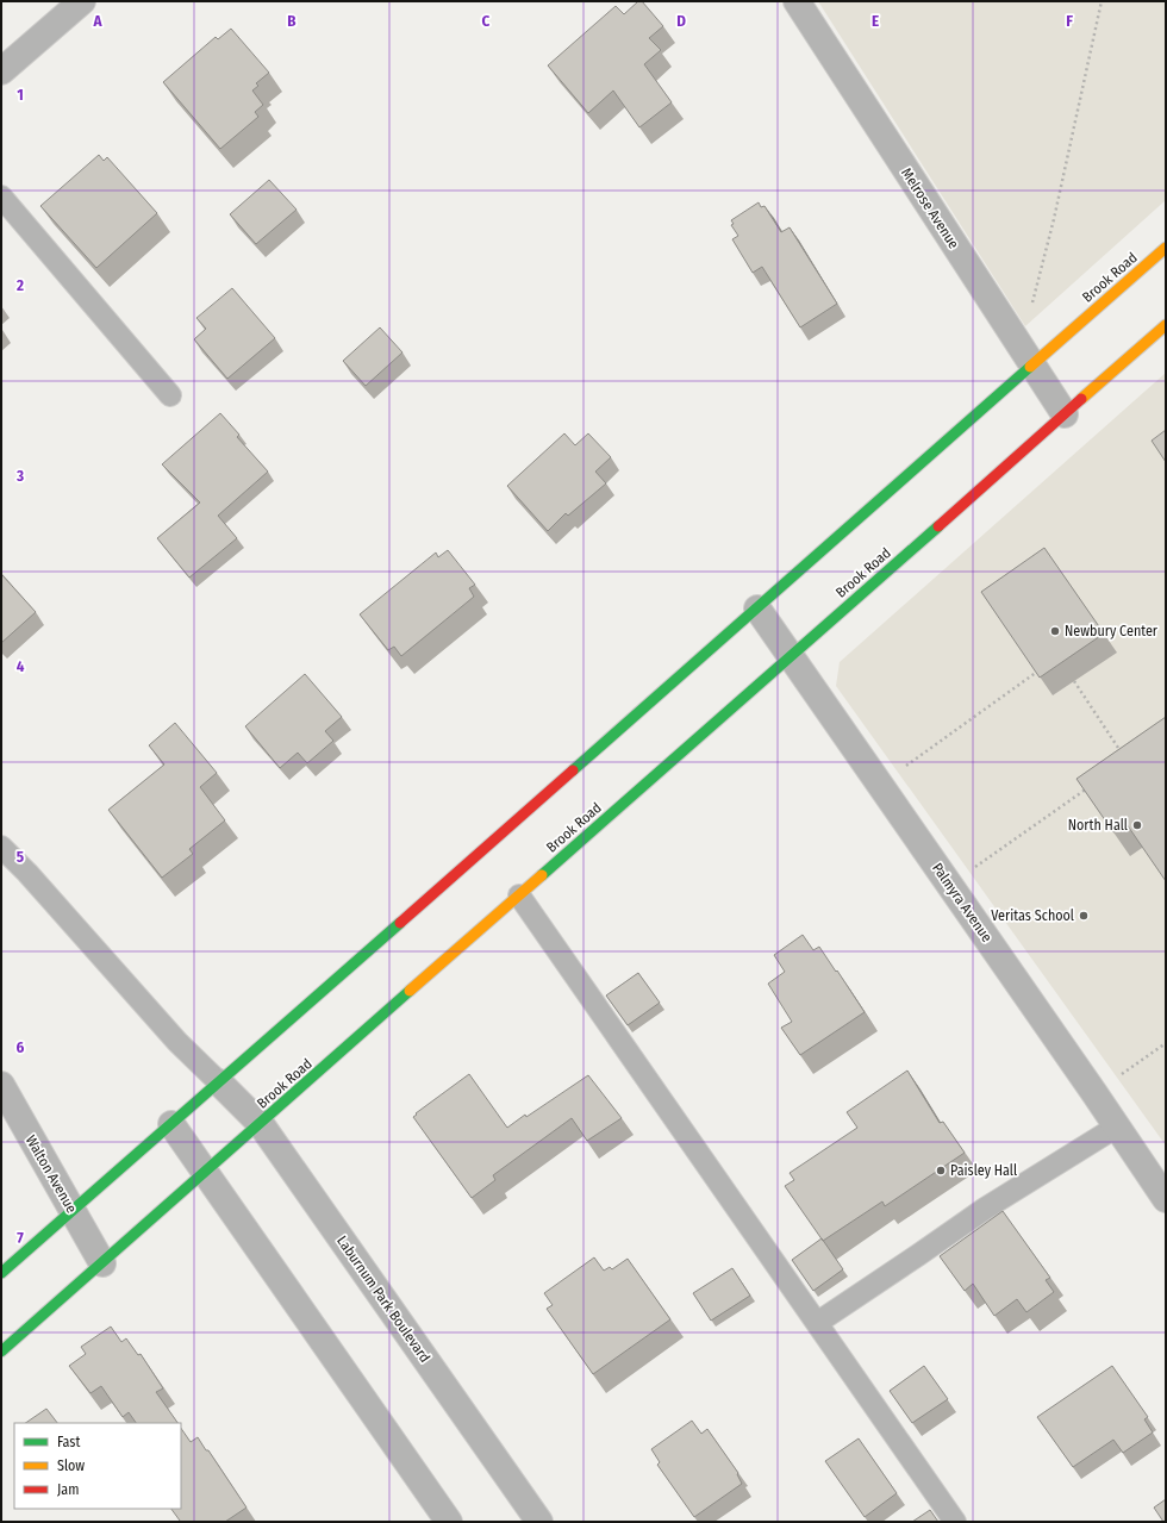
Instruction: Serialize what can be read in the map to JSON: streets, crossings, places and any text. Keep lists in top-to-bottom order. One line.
{"streets":{"main road":["Brook Road"],"street":["Melrose Avenue","Palmyra Avenue","Walton Avenue","Laburnum Park Boulevard"]},"crossings":[["Melrose Avenue","Brook Road"],["Brook Road","Palmyra Avenue"],["Brook Road","Walton Avenue"],["Brook Road","Laburnum Park Boulevard"]],"places":["Newbury Center","North Hall","Veritas School","Paisley Hall"],"legend":["Fast","Slow","Jam"],"grid":{"columns":["A","B","C","D","E","F"],"rows":["1","2","3","4","5","6","7"]}}
